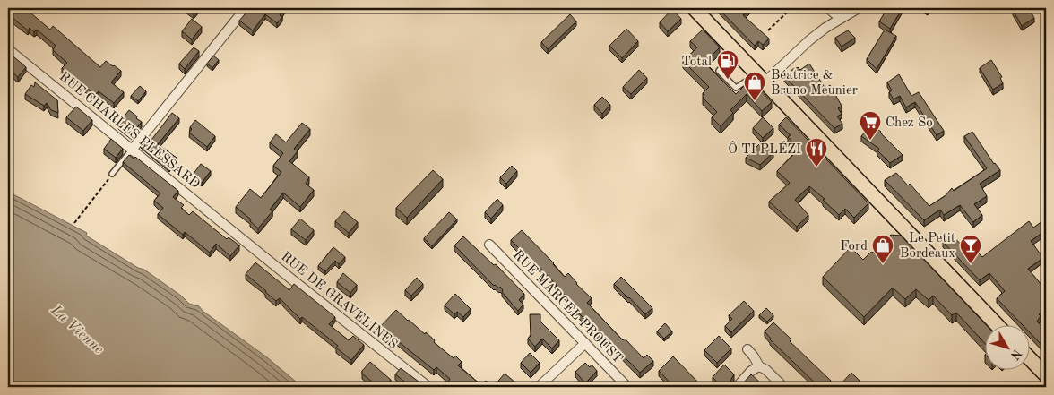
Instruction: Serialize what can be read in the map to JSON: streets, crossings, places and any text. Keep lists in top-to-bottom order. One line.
{"streets":{"street":["RUE CHARLES PLESSARD","RUE DE GRAVELINES","RUE MARCEL PROUST"]},"crossings":[["RUE CHARLES PLESSARD","RUE DE GRAVELINES"]],"water":["La Vienne"],"places":{"fuel station":["Total"],"shop":["Béatrice & Bruno Meunier","Ford"],"supermarket":["Chez So"],"restaurant":["Ô TI PLÉZI"],"bar":["Le Petit Bordeaux"]},"north":"bottom right"}
